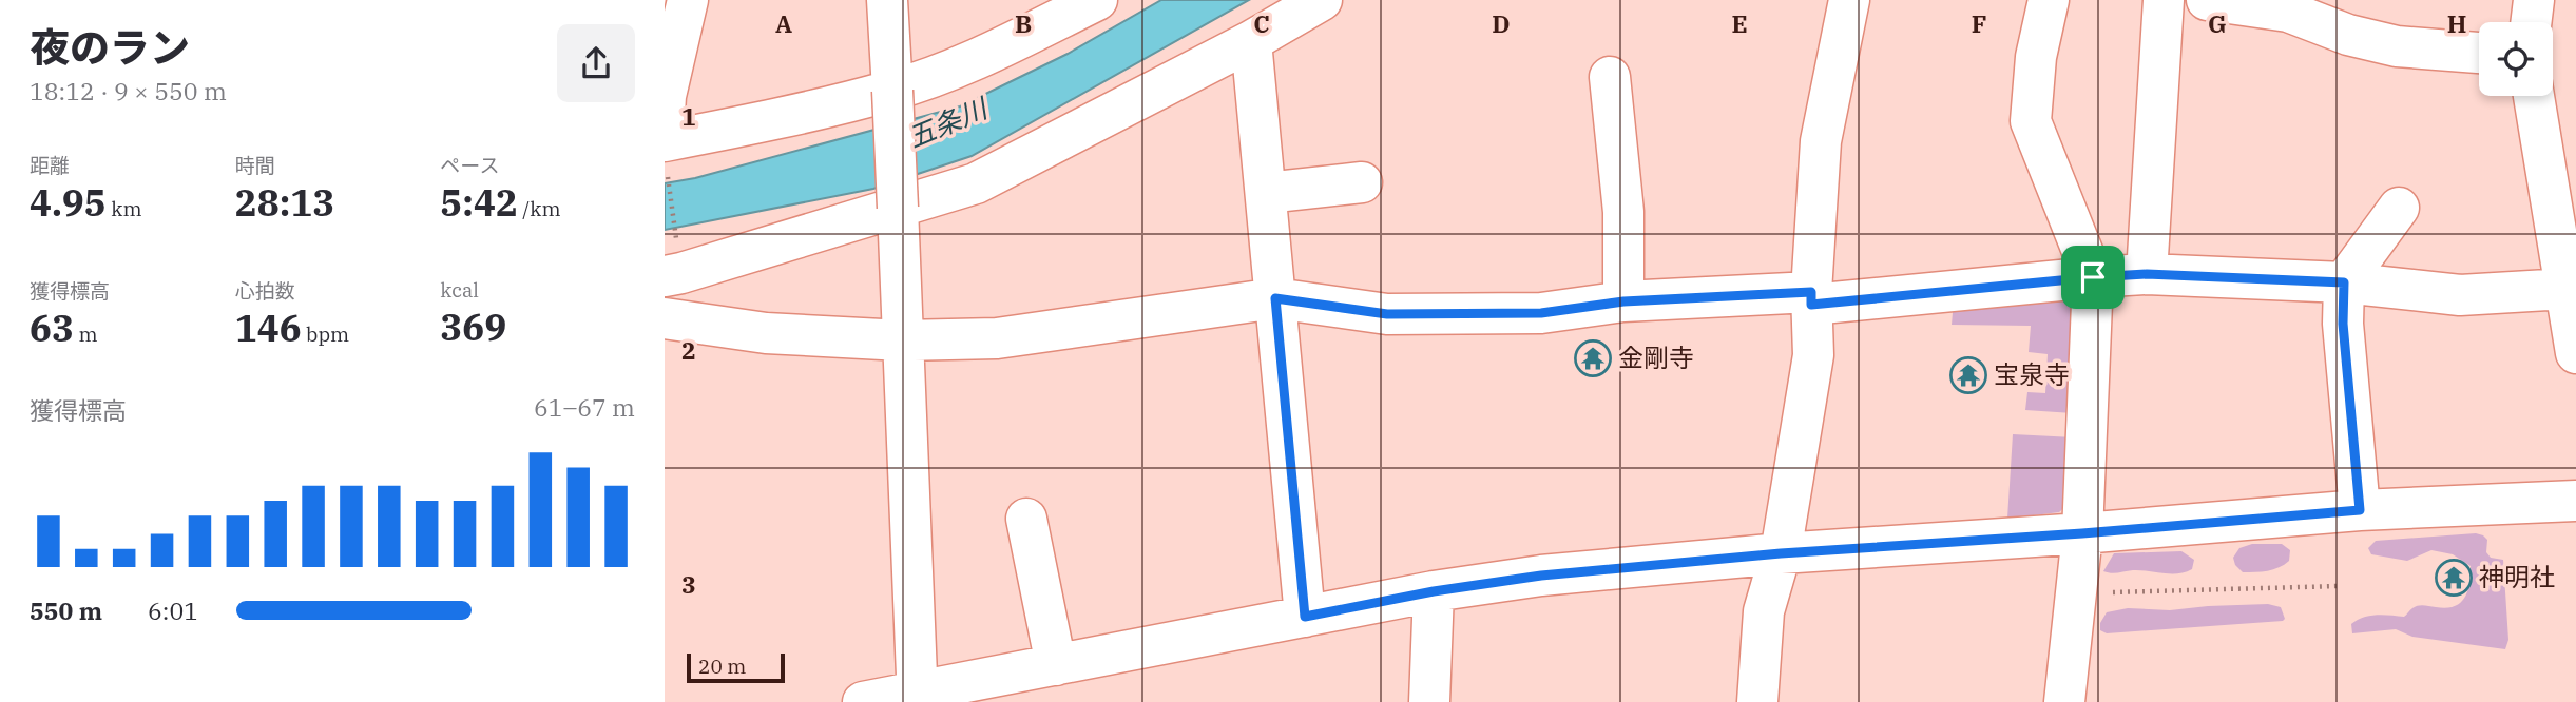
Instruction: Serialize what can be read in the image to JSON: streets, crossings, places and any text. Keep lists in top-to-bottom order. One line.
{"water":["五条川"],"places":{"temple":["金剛寺","宝泉寺","神明社"]},"scale_bar":"20 m","page":{"heading":["夜のラン","18:12 · 9 × 550 m"],"stats":[["距離","4.95 km"],["時間","28:13"],["ペース","5:42 /km"],["獲得標高","63 m"],["心拍数","146 bpm"],["kcal","369"]],"chart":["獲得標高","61–67 m"],"list":[{"name":"550 m","note":"6:01"}],"scale":"20 m"},"grid":{"columns":["A","B","C","D","E","F","G","H"],"rows":["1","2","3"]}}
